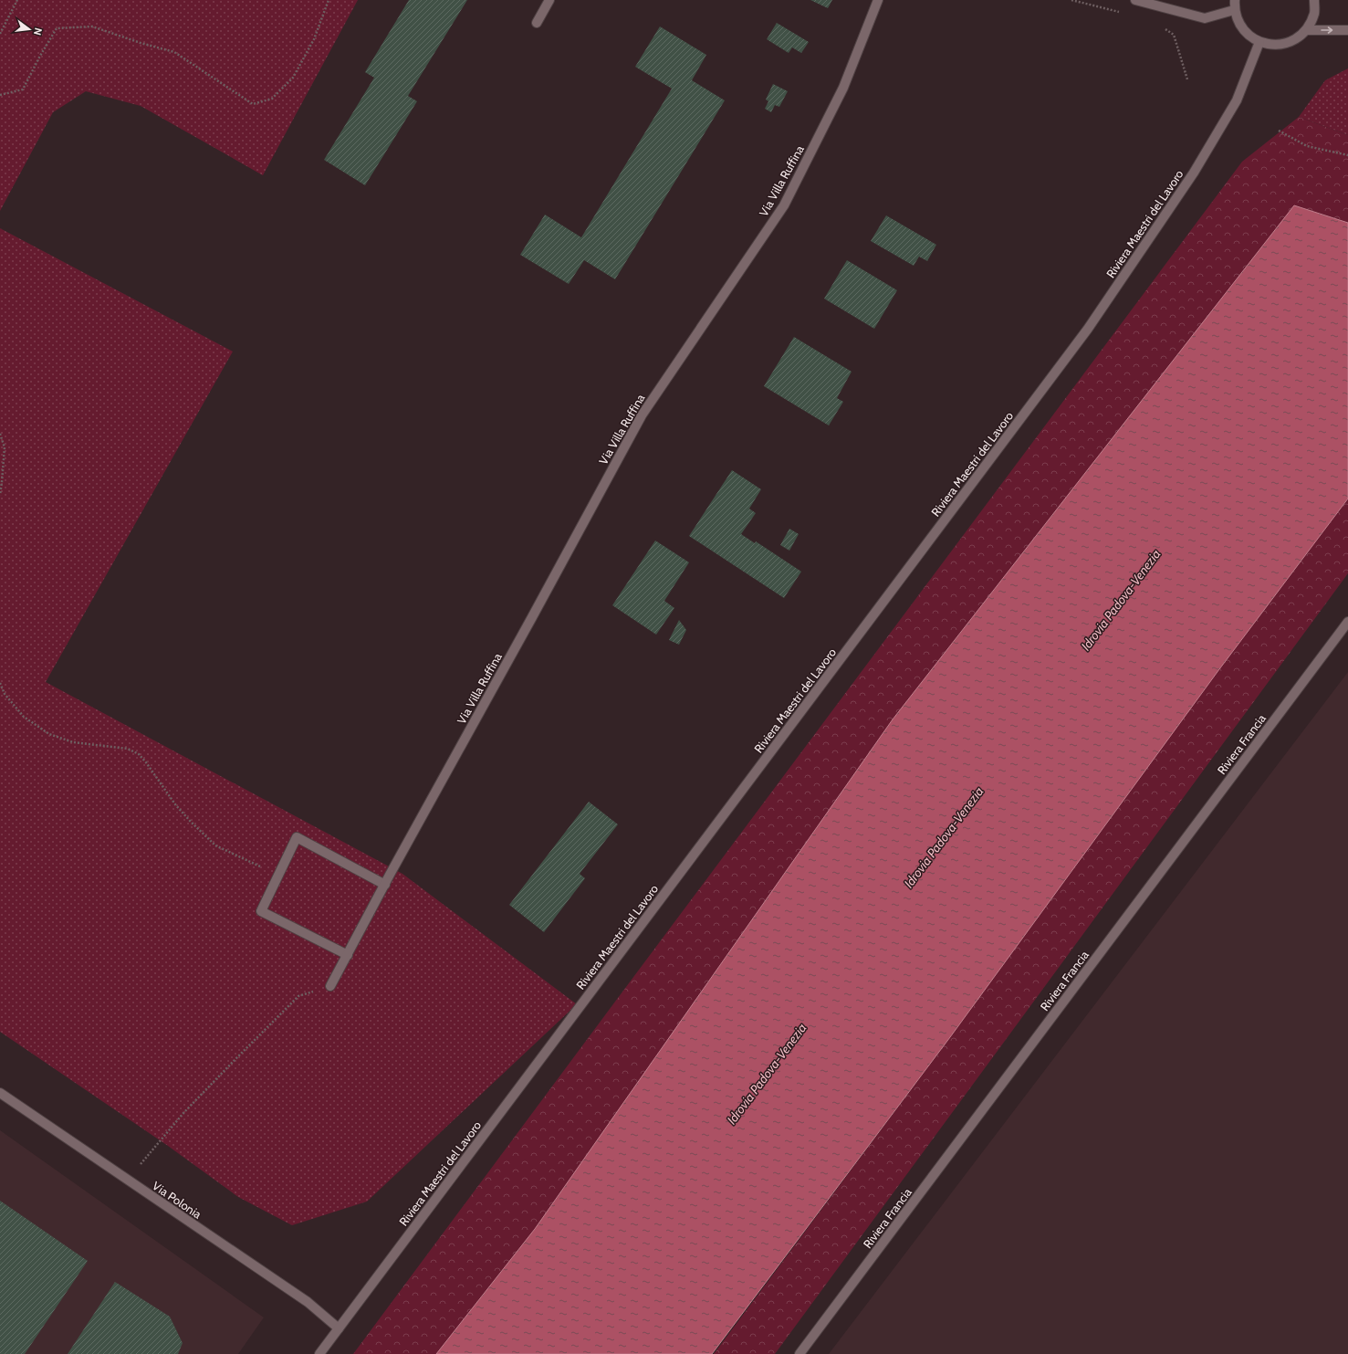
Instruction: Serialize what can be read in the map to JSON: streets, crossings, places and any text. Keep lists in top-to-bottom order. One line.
{"streets":{"street":["Via Villa Ruffina","Riviera Maestri del Lavoro","Riviera Francia","Via Polonia"]},"crossings":[["Riviera Maestri del Lavoro","Via Polonia"]],"water":["Idrovia Padova-Venezia"],"north":"right"}
